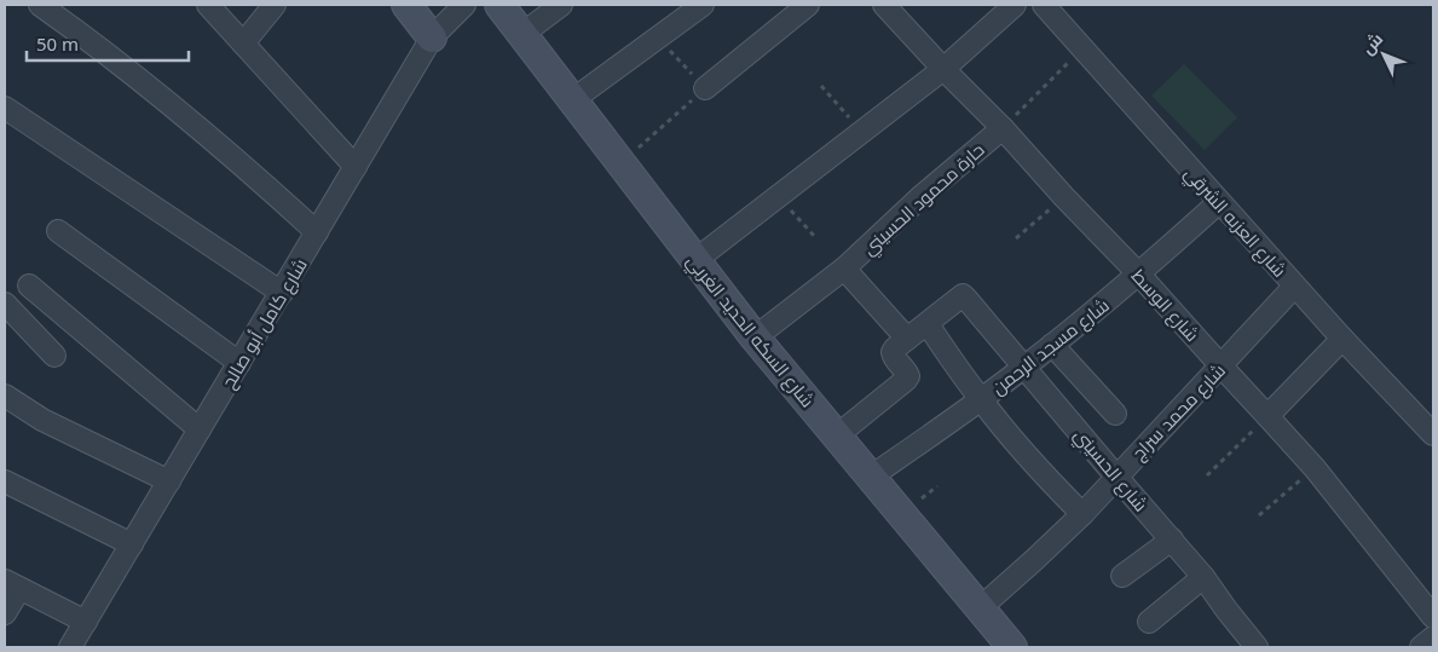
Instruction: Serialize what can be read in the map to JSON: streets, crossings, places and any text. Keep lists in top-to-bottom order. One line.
{"streets":{"street":["حارة محمود الحسيني","شارع العزبه الشرقي","شارع الوسط","شارع كامل أبو صالح","شارع السكه الحديد الغربي","شارع مسجد الرحمن","شارع محمد سراج","شارع الحسيني"]},"crossings":[["حارة محمود الحسيني","شارع الوسط"],["حارة محمود الحسيني","شارع السكه الحديد الغربي"],["شارع العزبه الشرقي","شارع مسجد الرحمن"],["شارع العزبه الشرقي","شارع محمد سراج"],["شارع الوسط","شارع مسجد الرحمن"],["شارع الوسط","شارع محمد سراج"],["شارع السكه الحديد الغربي","شارع مسجد الرحمن"],["شارع السكه الحديد الغربي","شارع محمد سراج"],["شارع مسجد الرحمن","شارع الحسيني"],["شارع محمد سراج","شارع الحسيني"]],"scale_bar":"50 m","north":"top left"}
